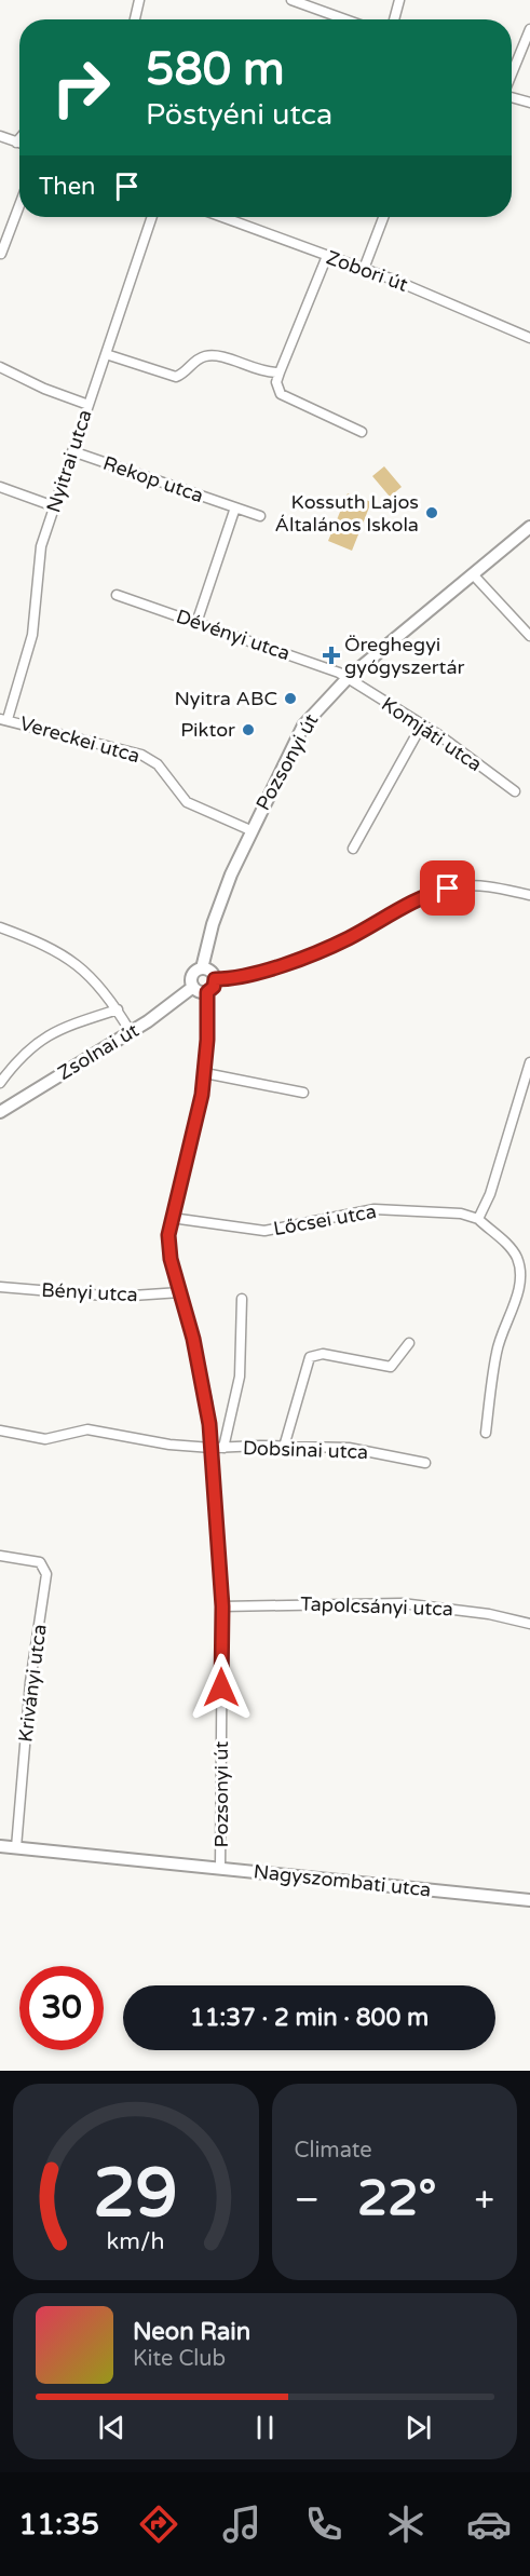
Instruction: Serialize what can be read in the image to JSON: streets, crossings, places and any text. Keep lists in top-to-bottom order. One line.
{"streets":{"street":["Zobori út","Nyitrai utca","Rekop utca","Dévényi utca","Komjáti utca","Vereckei utca","Pozsonyi út","Zsolnai út","Lőcsei utca","Bényi utca","Dobsinai utca","Tapolcsányi utca","Kriványi utca","Nagyszombati utca"]},"crossings":[["Nyitrai utca","Rekop utca"],["Nyitrai utca","Vereckei utca"],["Dévényi utca","Komjáti utca"],["Dévényi utca","Pozsonyi út"],["Komjáti utca","Pozsonyi út"],["Vereckei utca","Pozsonyi út"],["Pozsonyi út","Zsolnai út"],["Pozsonyi út","Lőcsei utca"],["Pozsonyi út","Bényi utca"],["Pozsonyi út","Dobsinai utca"],["Pozsonyi út","Tapolcsányi utca"],["Pozsonyi út","Nagyszombati utca"],["Kriványi utca","Nagyszombati utca"]],"places":{"other":["Kossuth Lajos Általános Iskola","Nyitra ABC","Piktor"],"health":["Öreghegyi gyógyszertár"]},"page":{"turn":["580 m","Pöstyéni utca"],"then":"Then","limit":"30","trip":"11:37 · 2 min · 800 m","tile":"Climate","heat":["−","22°","+"],"song":["Neon Rain","Kite Club"],"tabs":"11:35","gauge":["29","km/h"]}}
